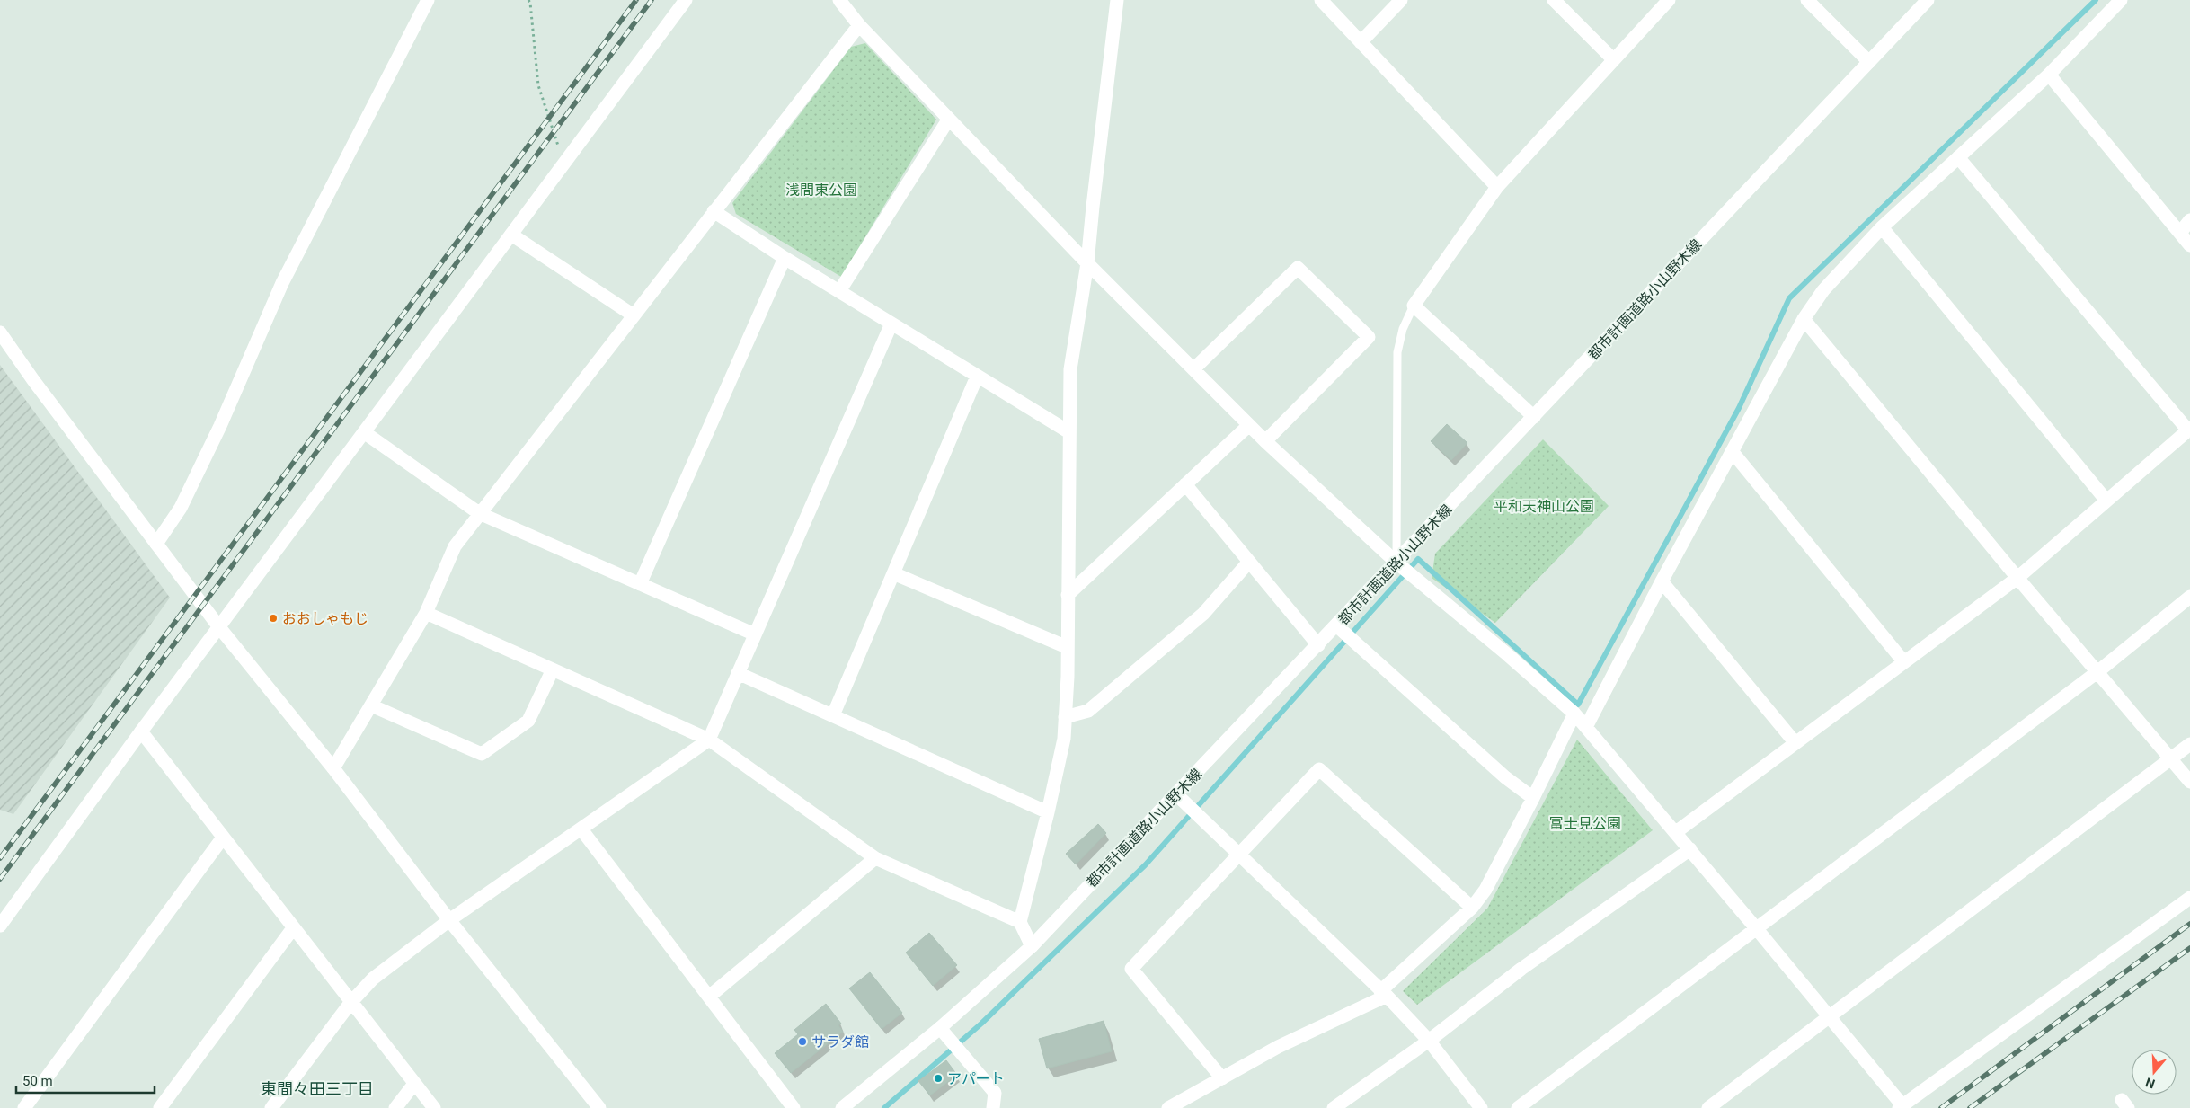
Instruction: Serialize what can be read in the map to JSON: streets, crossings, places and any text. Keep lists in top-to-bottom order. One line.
{"streets":{"street":["都市計画道路小山野木線"]},"districts":["東間々田三丁目"],"parks":["浅間東公園","平和天神山公園","富士見公園"],"places":["おおしゃもじ","サラダ館","アパート"],"scale_bar":"50 m","north":"bottom"}
